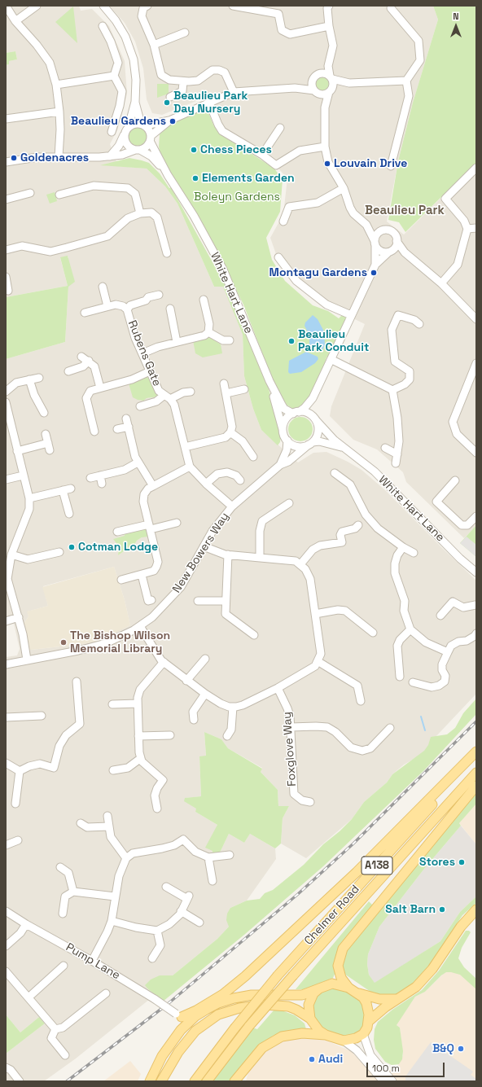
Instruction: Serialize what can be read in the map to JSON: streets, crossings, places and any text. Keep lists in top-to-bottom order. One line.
{"streets":{"main road":["A138","Chelmer Road"],"street":["White Hart Lane","Rubens Gate","New Bowers Way","Foxglove Way","Pump Lane"]},"crossings":[["White Hart Lane","New Bowers Way"],["Rubens Gate","New Bowers Way"]],"districts":["Beaulieu Park"],"parks":["Boleyn Gardens"],"places":["Beaulieu Park Day Nursery","Beaulieu Gardens","Chess Pieces","Goldenacres","Louvain Drive","Elements Garden","Montagu Gardens","Beaulieu Park Conduit","Cotman Lodge","The Bishop Wilson Memorial Library","Stores","Salt Barn","B&Q","Audi"],"scale_bar":"100 m","north":"top"}
